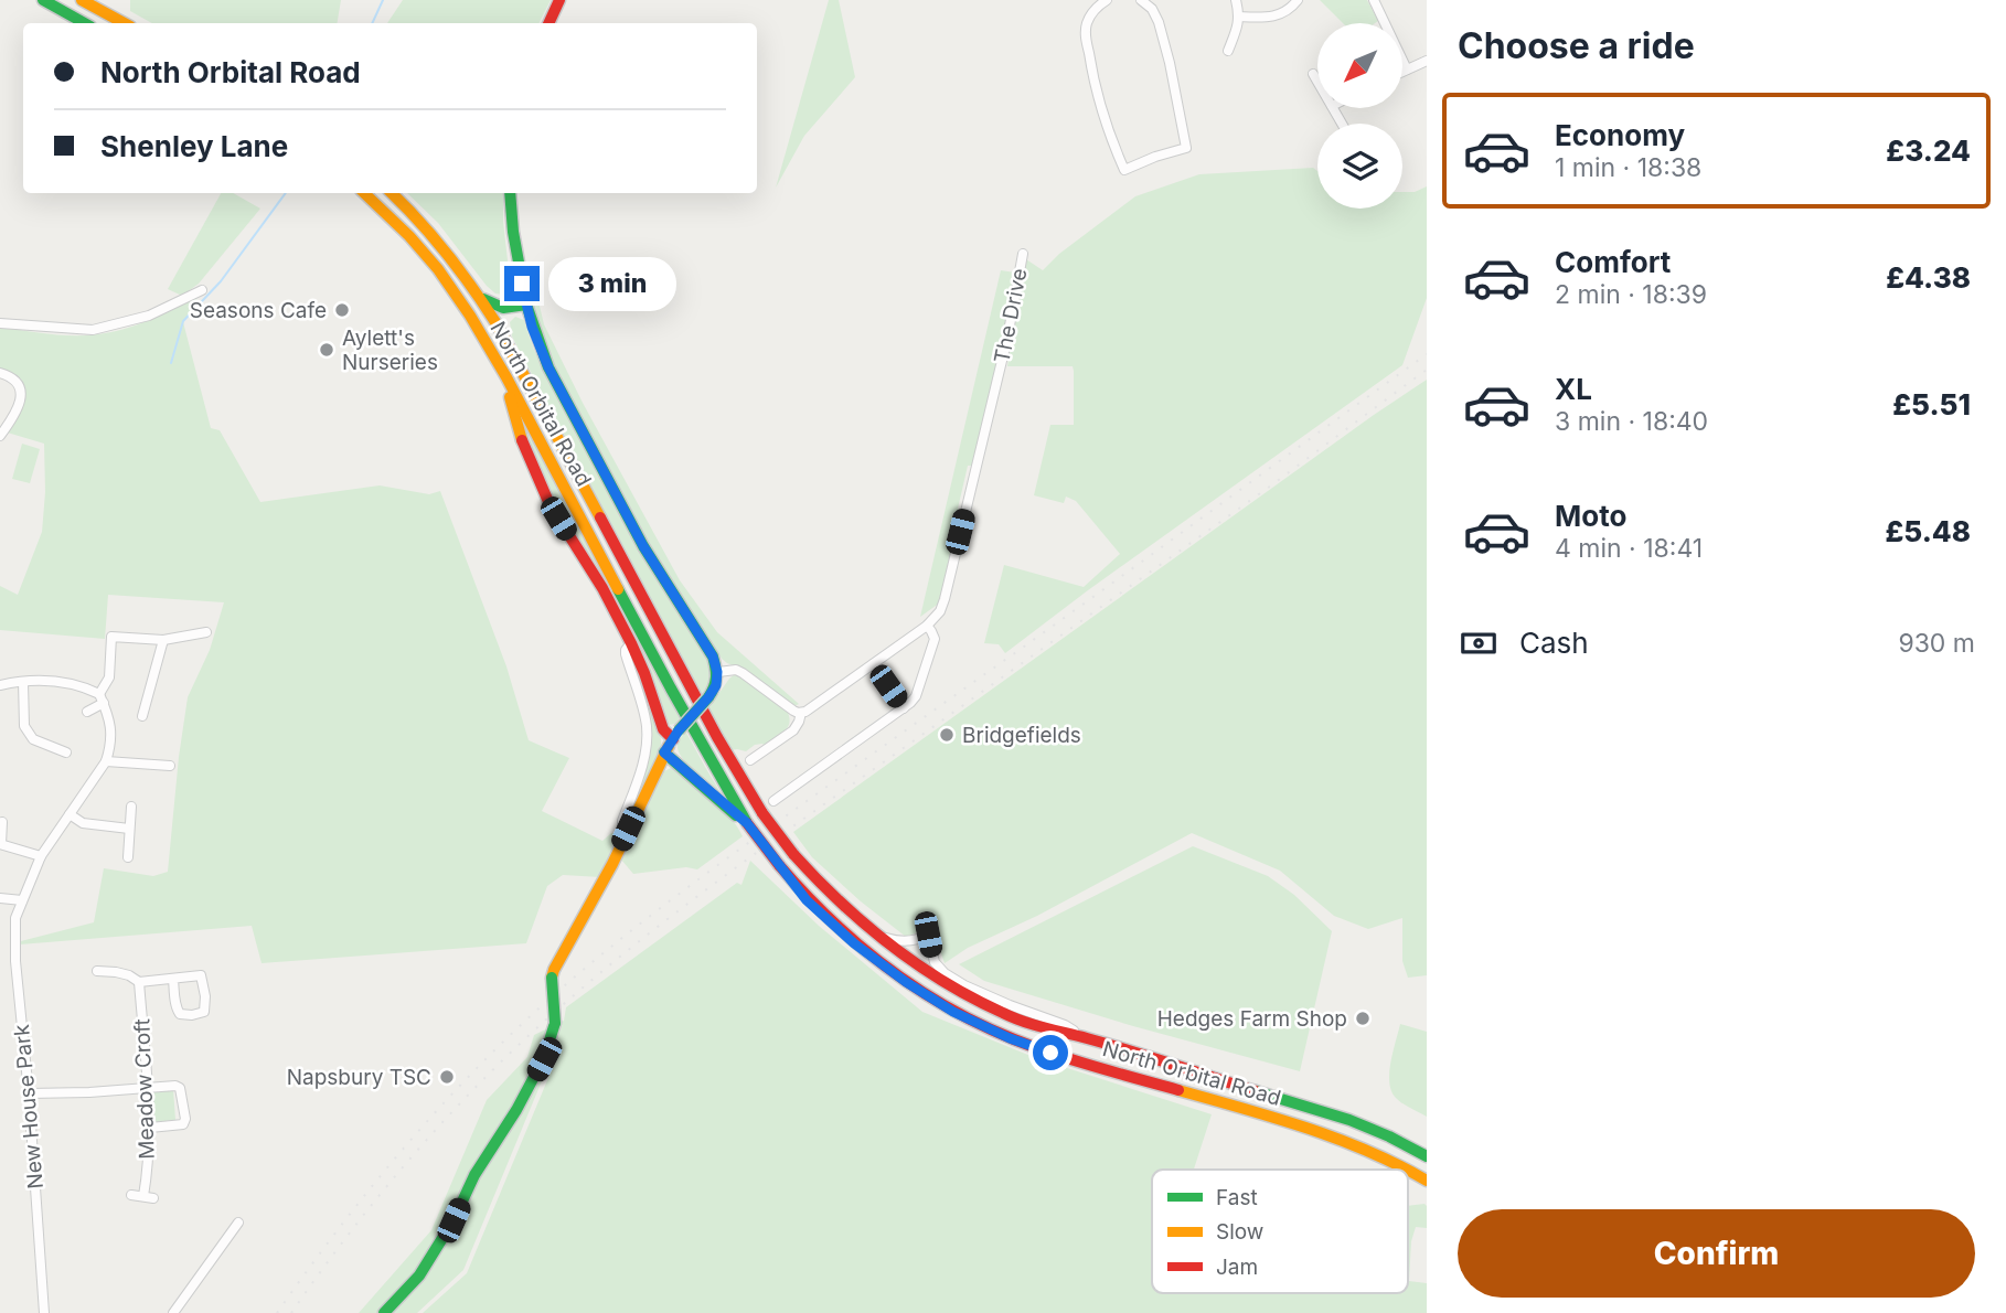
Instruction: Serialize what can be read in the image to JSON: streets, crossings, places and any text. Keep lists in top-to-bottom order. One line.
{"streets":{"main road":["North Orbital Road"],"street":["The Drive","Meadow Croft","New House Park"]},"places":["Seasons Cafe","Aylett's Nurseries","Bridgefields","Hedges Farm Shop","Napsbury TSC"],"legend":["Fast","Slow","Jam"],"north":"bottom left","page":{"heading":"Choose a ride","banner":["North Orbital Road","Shenley Lane"],"list":[{"name":"Economy","note":"1 min · 18:38","value":"£3.24"},{"name":"Comfort","note":"2 min · 18:39","value":"£4.38"},{"name":"XL","note":"3 min · 18:40","value":"£5.51"},{"name":"Moto","note":"4 min · 18:41","value":"£5.48"}],"bubble":"3 min","pay":["Cash","930 m"],"buttons":"Confirm"}}
